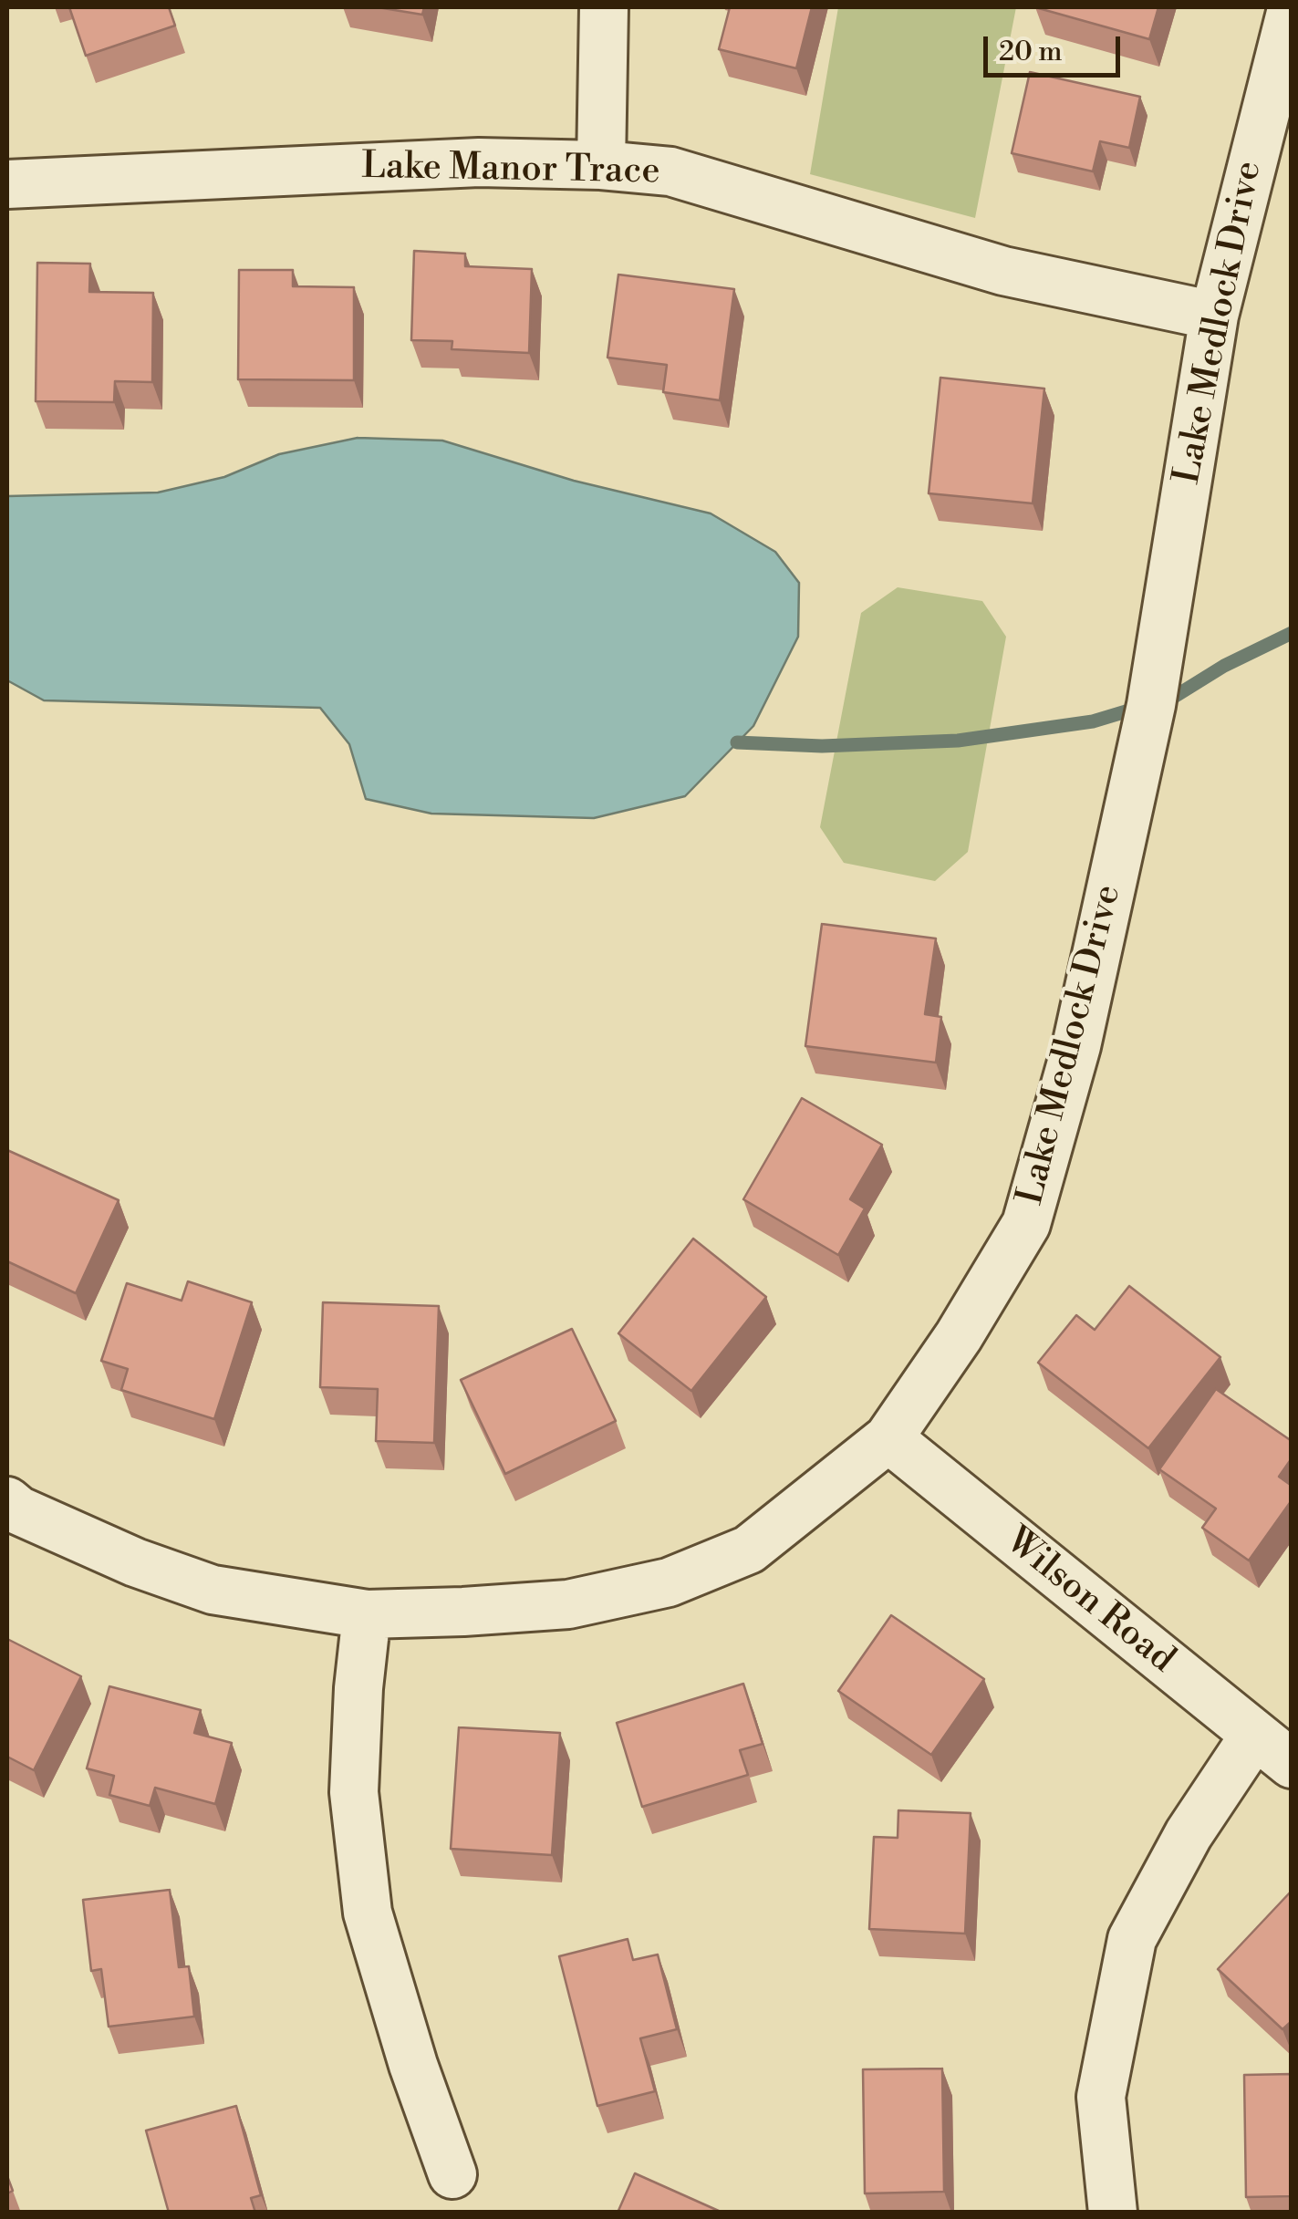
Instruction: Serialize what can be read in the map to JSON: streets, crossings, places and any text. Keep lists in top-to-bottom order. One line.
{"streets":{"street":["Lake Manor Trace","Lake Medlock Drive","Wilson Road"]},"crossings":[["Lake Manor Trace","Lake Medlock Drive"],["Lake Medlock Drive","Wilson Road"]],"scale_bar":"20 m"}
